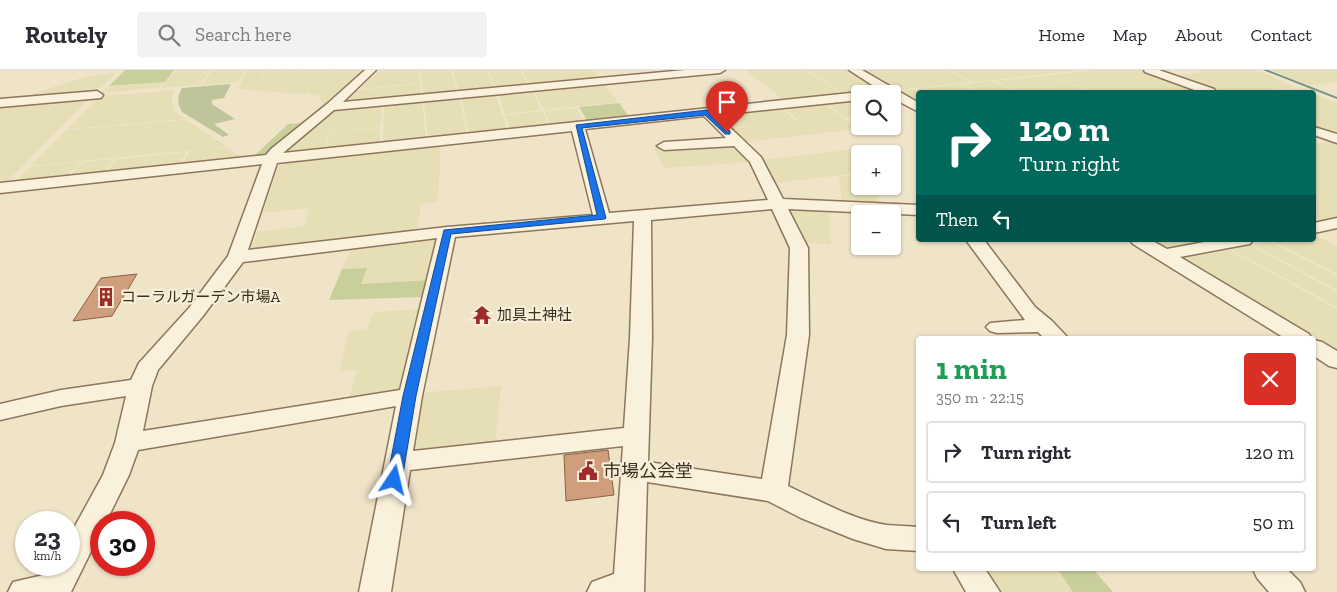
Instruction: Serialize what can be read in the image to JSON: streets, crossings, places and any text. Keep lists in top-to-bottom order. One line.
{"places":{"building":["コーラルガーデン市場A"],"temple":["加具土神社"],"public building":["市場公会堂"]},"page":{"header":"Routely","search":"Search here","nav":["Home","Map","About","Contact"],"map_buttons":["+","−"],"turn":["120 m","Turn right"],"then":"Then","heading":["1 min","350 m · 22:15"],"list":[{"name":"Turn right","value":"120 m"},{"name":"Turn left","value":"50 m"}],"speed":"23 km/h","limit":"30"}}
